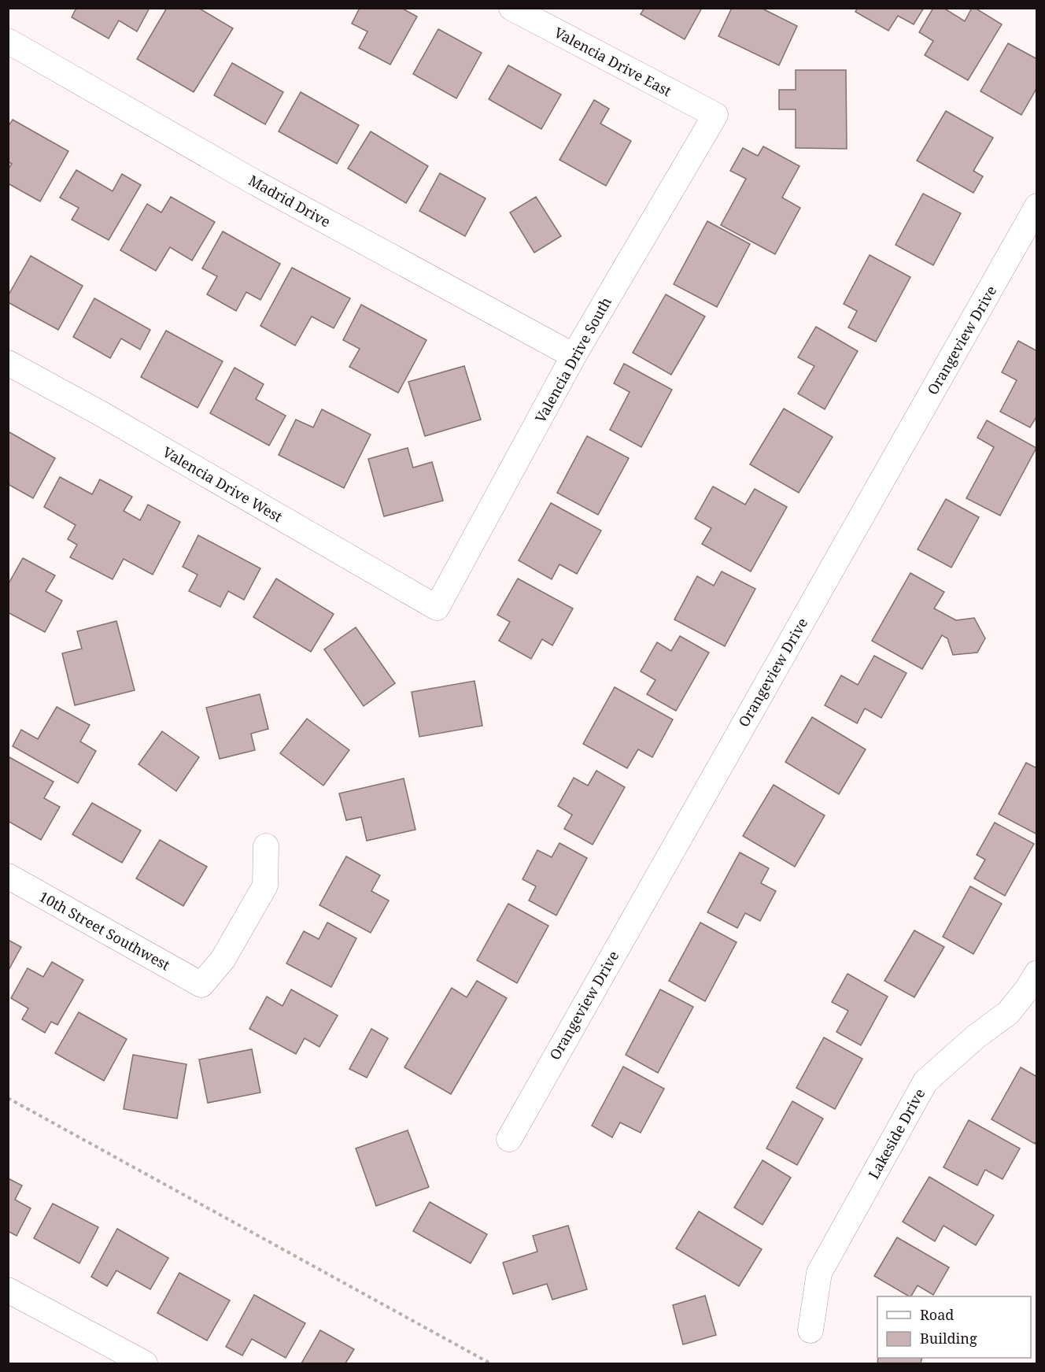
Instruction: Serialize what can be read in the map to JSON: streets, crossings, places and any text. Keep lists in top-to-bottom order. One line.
{"streets":{"street":["Valencia Drive East","Madrid Drive","Orangeview Drive","Valencia Drive South","Valencia Drive West","10th Street Southwest","Lakeside Drive"]},"crossings":[["Valencia Drive East","Valencia Drive South"],["Madrid Drive","Valencia Drive South"],["Valencia Drive South","Valencia Drive West"]],"legend":["Road","Building"]}
